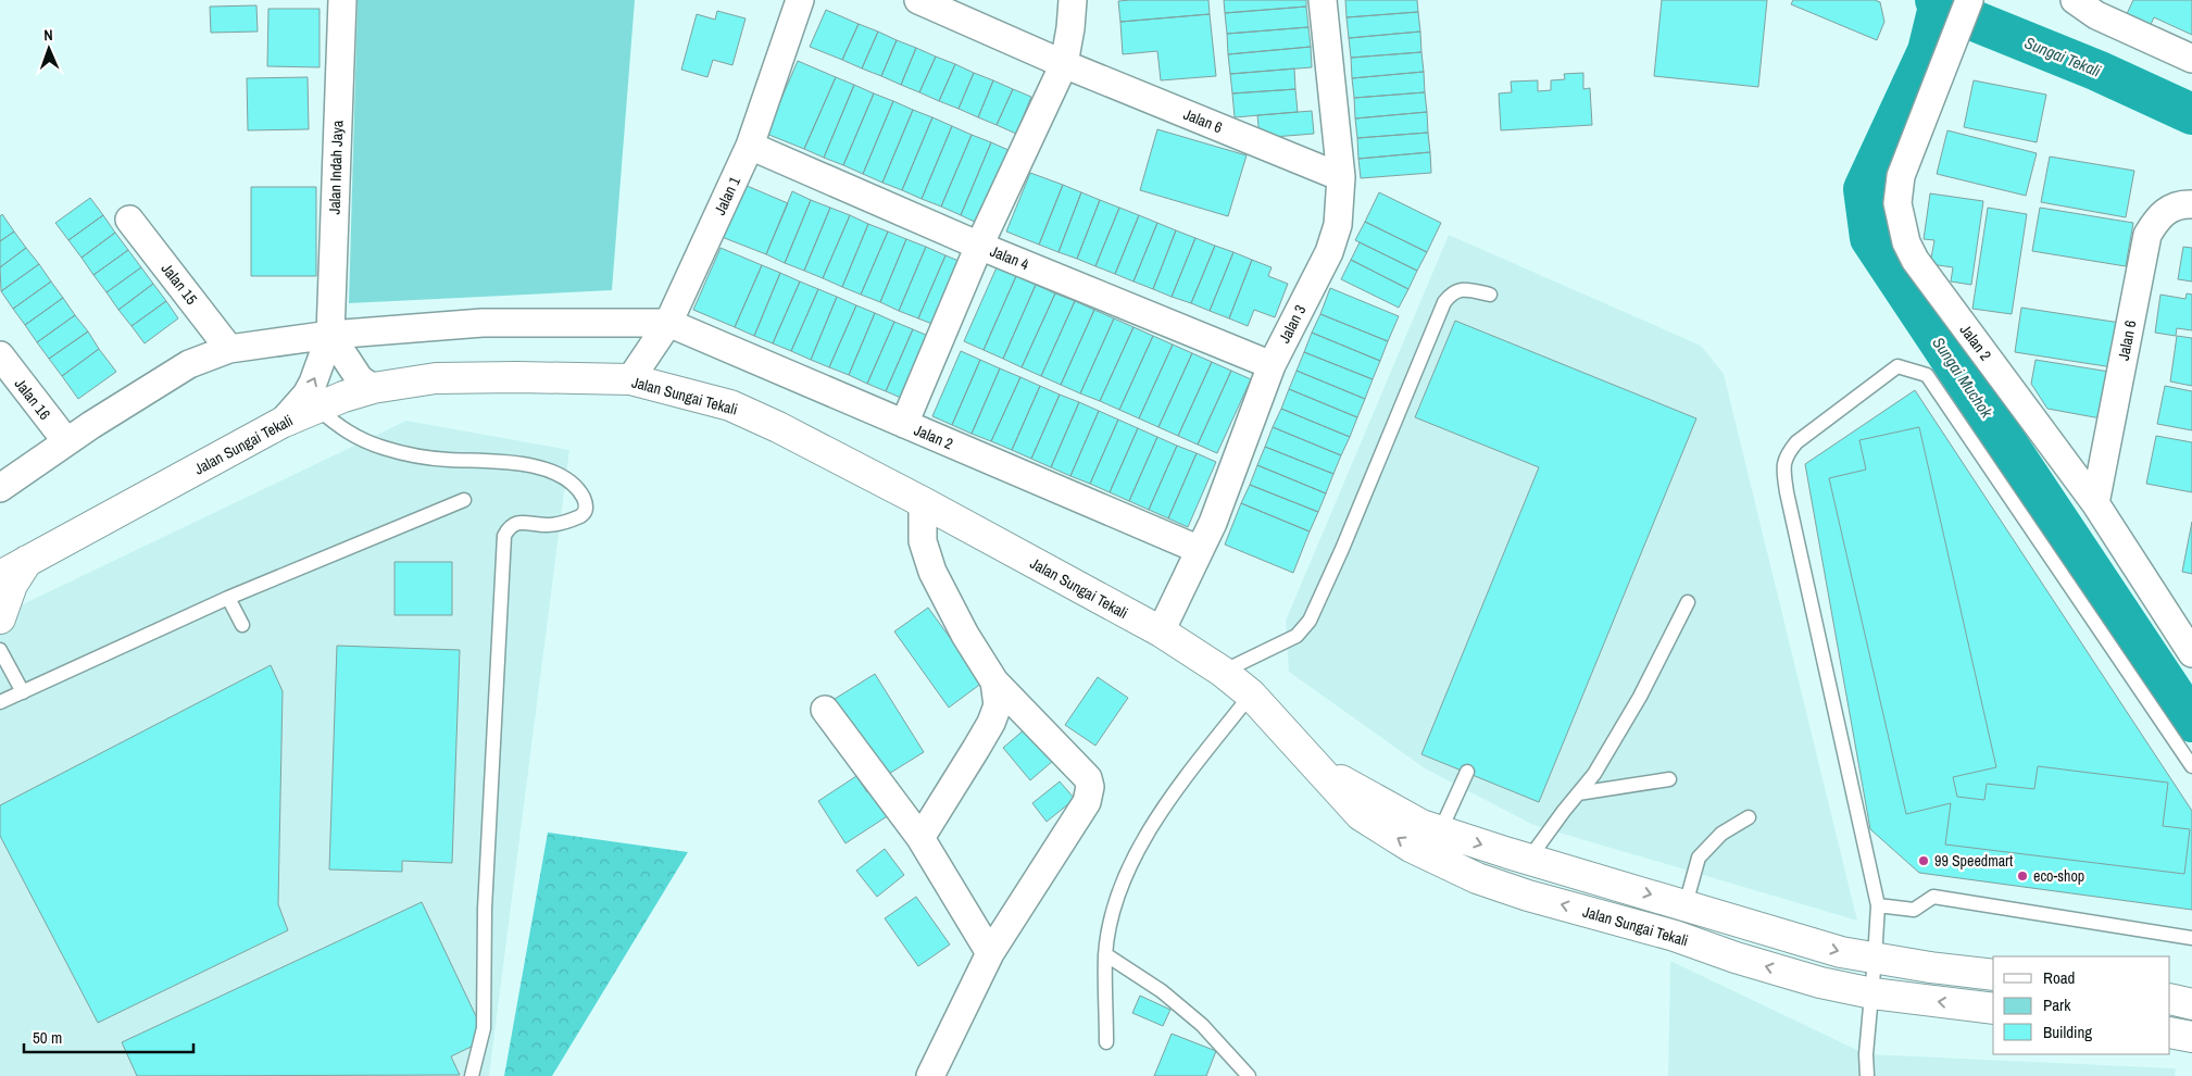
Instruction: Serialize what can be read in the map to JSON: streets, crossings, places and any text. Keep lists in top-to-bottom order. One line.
{"streets":{"street":["Jalan 6","Jalan Indah Jaya","Jalan 1","Jalan 4","Jalan 15","Jalan 3","Jalan 2","Jalan Sungai Tekali","Jalan 16"]},"crossings":[["Jalan 6","Jalan 3"],["Jalan 6","Jalan 2"],["Jalan Indah Jaya","Jalan Sungai Tekali"],["Jalan 1","Jalan 4"],["Jalan 1","Jalan 2"],["Jalan 1","Jalan Sungai Tekali"],["Jalan 4","Jalan 3"],["Jalan 3","Jalan 2"],["Jalan 3","Jalan Sungai Tekali"]],"water":["Sungai Tekali","Sungai Muchok"],"places":["99 Speedmart","eco-shop"],"legend":["Road","Park","Building"],"scale_bar":"50 m","north":"top"}
